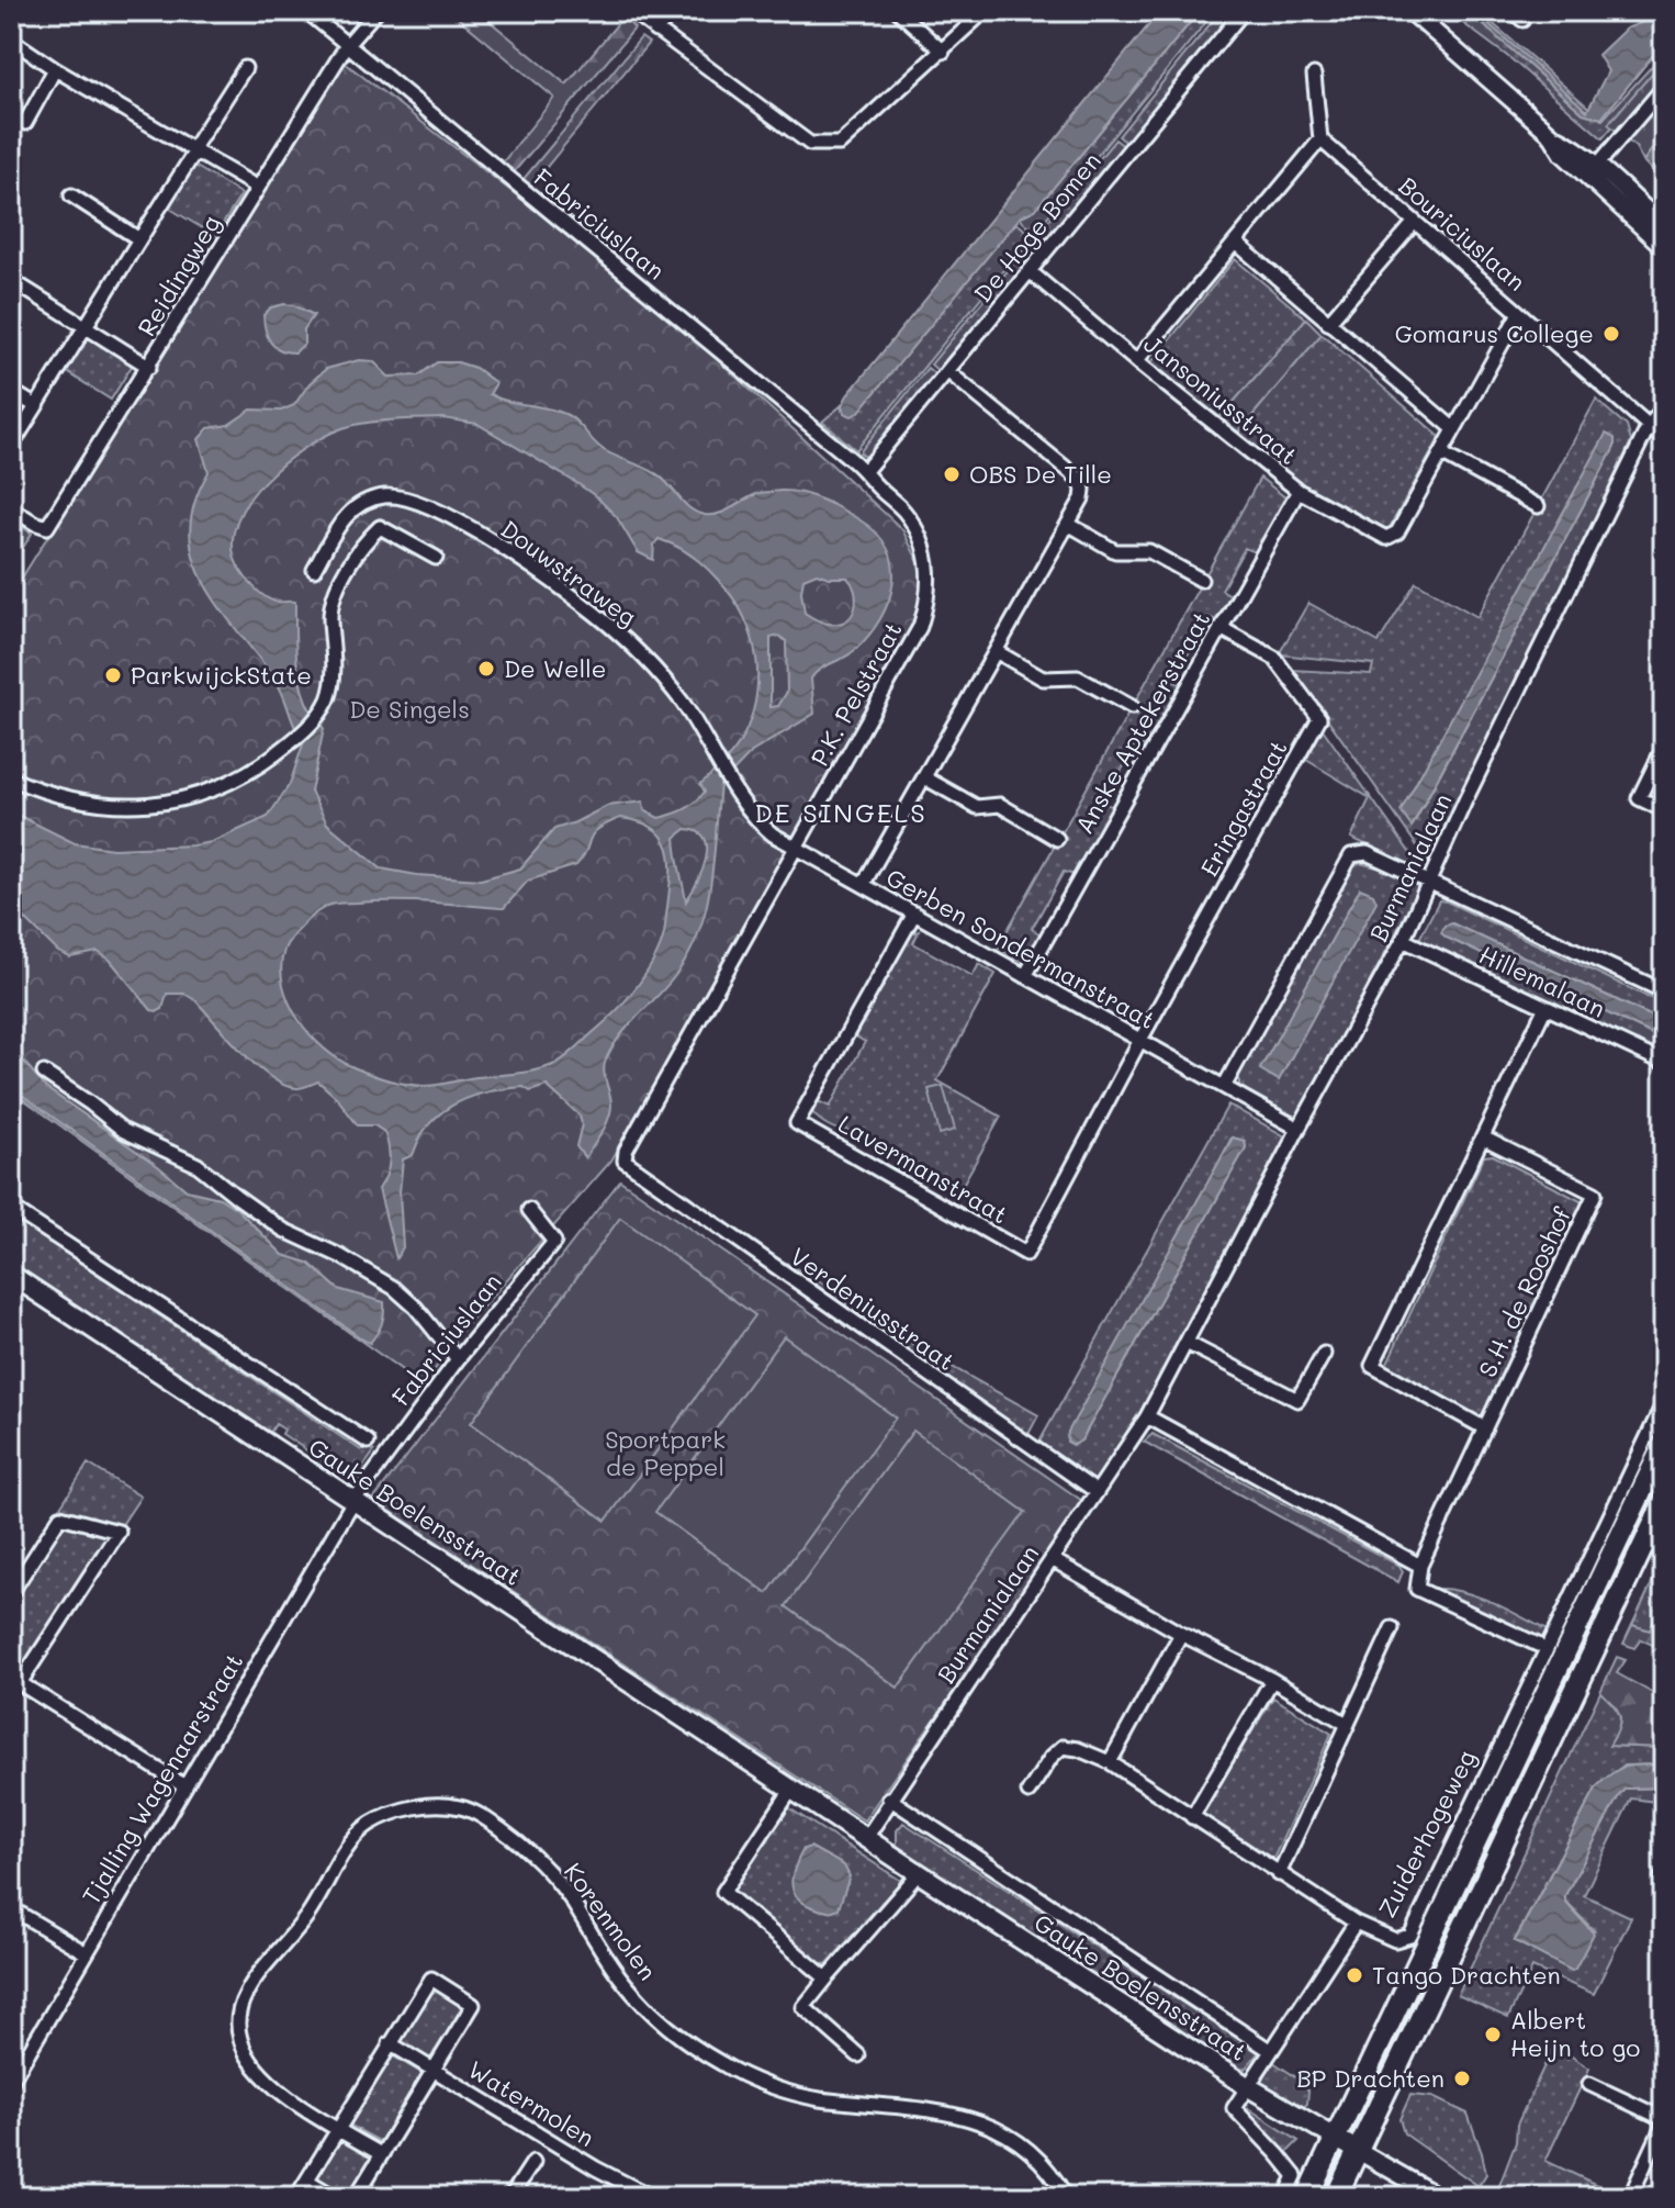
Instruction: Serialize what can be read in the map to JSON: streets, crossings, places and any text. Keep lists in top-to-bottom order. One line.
{"streets":{"main road":["Gauke Boelensstraat","Zuiderhogeweg"],"street":["Fabriciuslaan","De Hoge Bomen","Bouriciuslaan","Reidingweg","Jansoniusstraat","Douwstraweg","P.K. Pelstraat","Anske Aptekerstraat","Eringastraat","Burmanialaan","Gerben Sondermanstraat","Hillemalaan","Lavermanstraat","S.H. de Rooshof","Verdeniusstraat","Tjalling Wagenaarstraat","Korenmolen","Watermolen"]},"crossings":[["Fabriciuslaan","De Hoge Bomen"],["Fabriciuslaan","Reidingweg"],["Fabriciuslaan","P.K. Pelstraat"],["Fabriciuslaan","Gauke Boelensstraat"],["Fabriciuslaan","Tjalling Wagenaarstraat"],["De Hoge Bomen","Jansoniusstraat"],["De Hoge Bomen","P.K. Pelstraat"],["Bouriciuslaan","Burmanialaan"],["Jansoniusstraat","Anske Aptekerstraat"],["Douwstraweg","P.K. Pelstraat"],["Douwstraweg","Gerben Sondermanstraat"],["Douwstraweg","Verdeniusstraat"],["P.K. Pelstraat","Gerben Sondermanstraat"],["P.K. Pelstraat","Verdeniusstraat"],["Anske Aptekerstraat","Eringastraat"],["Anske Aptekerstraat","Gerben Sondermanstraat"],["Eringastraat","Gerben Sondermanstraat"],["Eringastraat","Lavermanstraat"],["Burmanialaan","Gerben Sondermanstraat"],["Burmanialaan","Hillemalaan"],["Burmanialaan","Verdeniusstraat"],["Burmanialaan","Gauke Boelensstraat"],["Gerben Sondermanstraat","Lavermanstraat"],["Gerben Sondermanstraat","Verdeniusstraat"],["Gauke Boelensstraat","Tjalling Wagenaarstraat"],["Gauke Boelensstraat","Zuiderhogeweg"]],"districts":["DE SINGELS"],"parks":["De Singels","Sportpark de Peppel"],"places":["Gomarus College","OBS De Tille","De Welle","ParkwijckState","Tango Drachten","Albert Heijn to go","BP Drachten"]}
